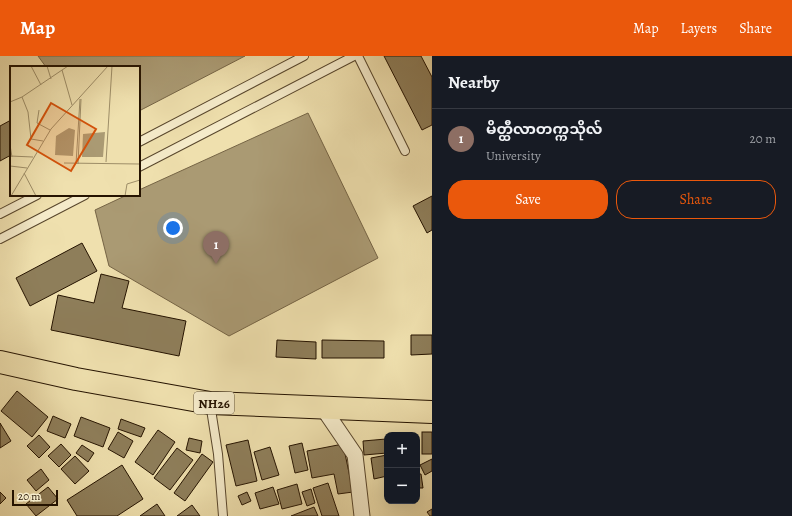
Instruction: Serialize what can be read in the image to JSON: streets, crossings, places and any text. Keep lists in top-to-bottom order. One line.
{"streets":{"highway":["NH26"]},"scale_bar":"20 m","page":{"header":"Map","nav":["Map","Layers","Share"],"heading":"Nearby","list":[{"mark":"1","name":"မိတ္ထီလာတက္ကသိုလ်","note":"University","value":"20 m"}],"buttons":["Save","Share"],"pins":"1","map_buttons":["+","−"],"scale":"20 m"}}
